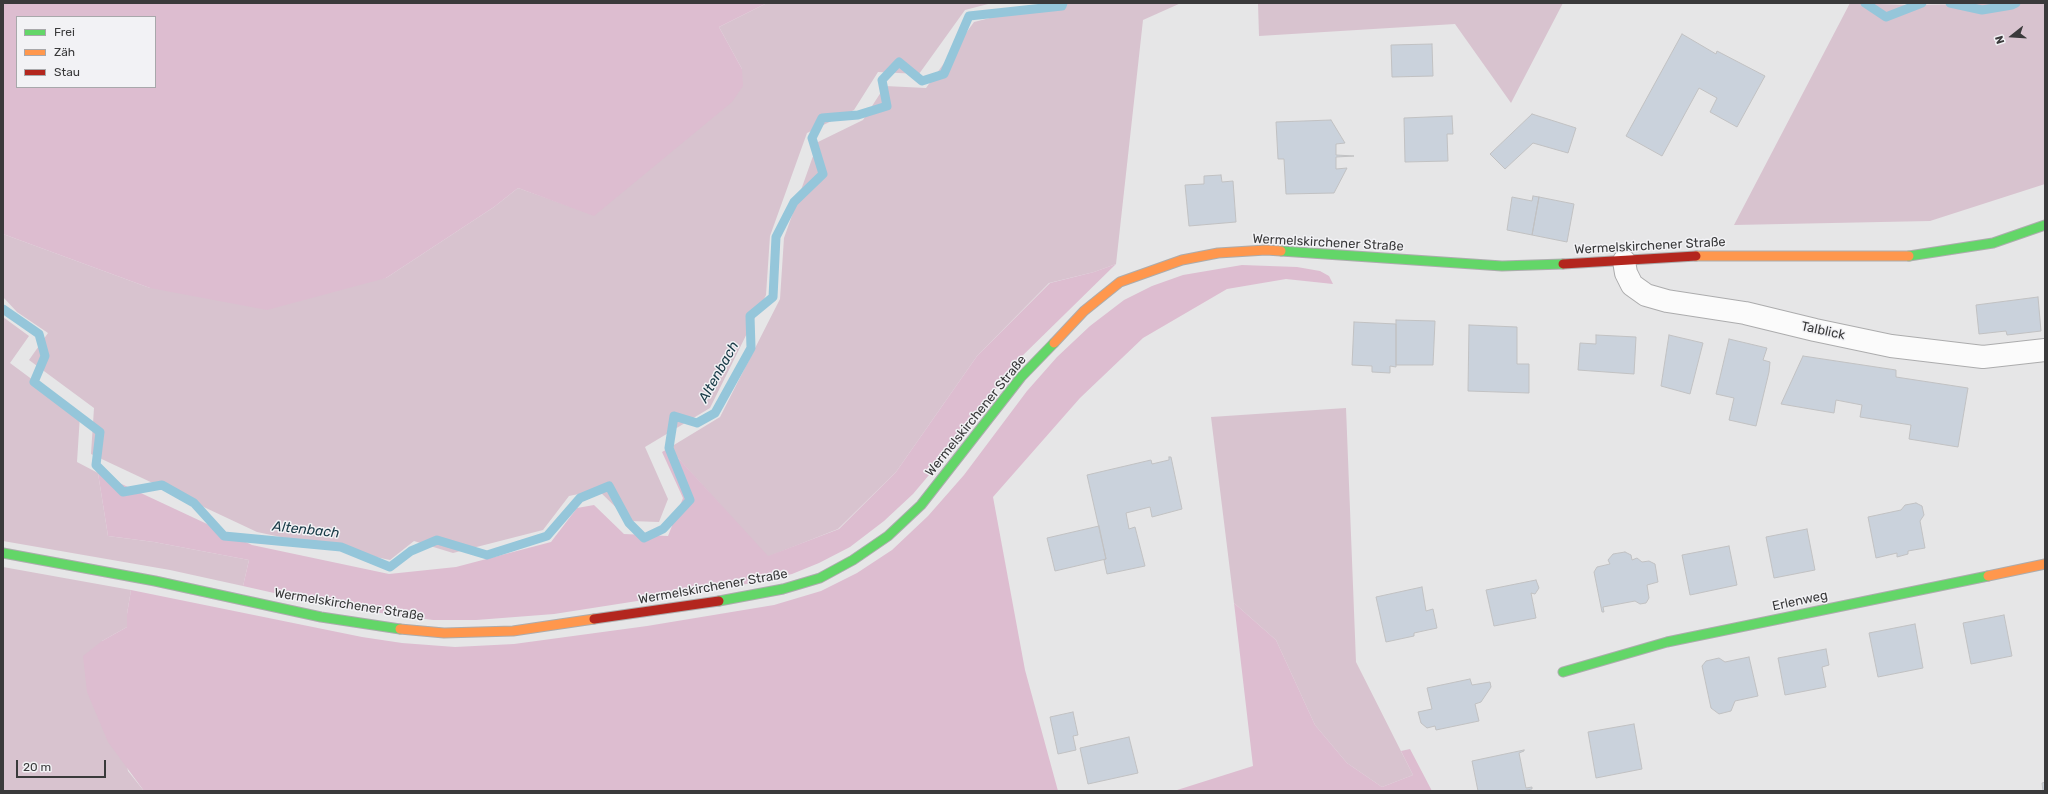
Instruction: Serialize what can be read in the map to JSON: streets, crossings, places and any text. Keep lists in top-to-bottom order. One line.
{"streets":{"street":["Wermelskirchener Straße","Talblick","Erlenweg"]},"crossings":[["Wermelskirchener Straße","Talblick"]],"water":["Altenbach"],"legend":["Frei","Zäh","Stau"],"scale_bar":"20 m","north":"left"}
